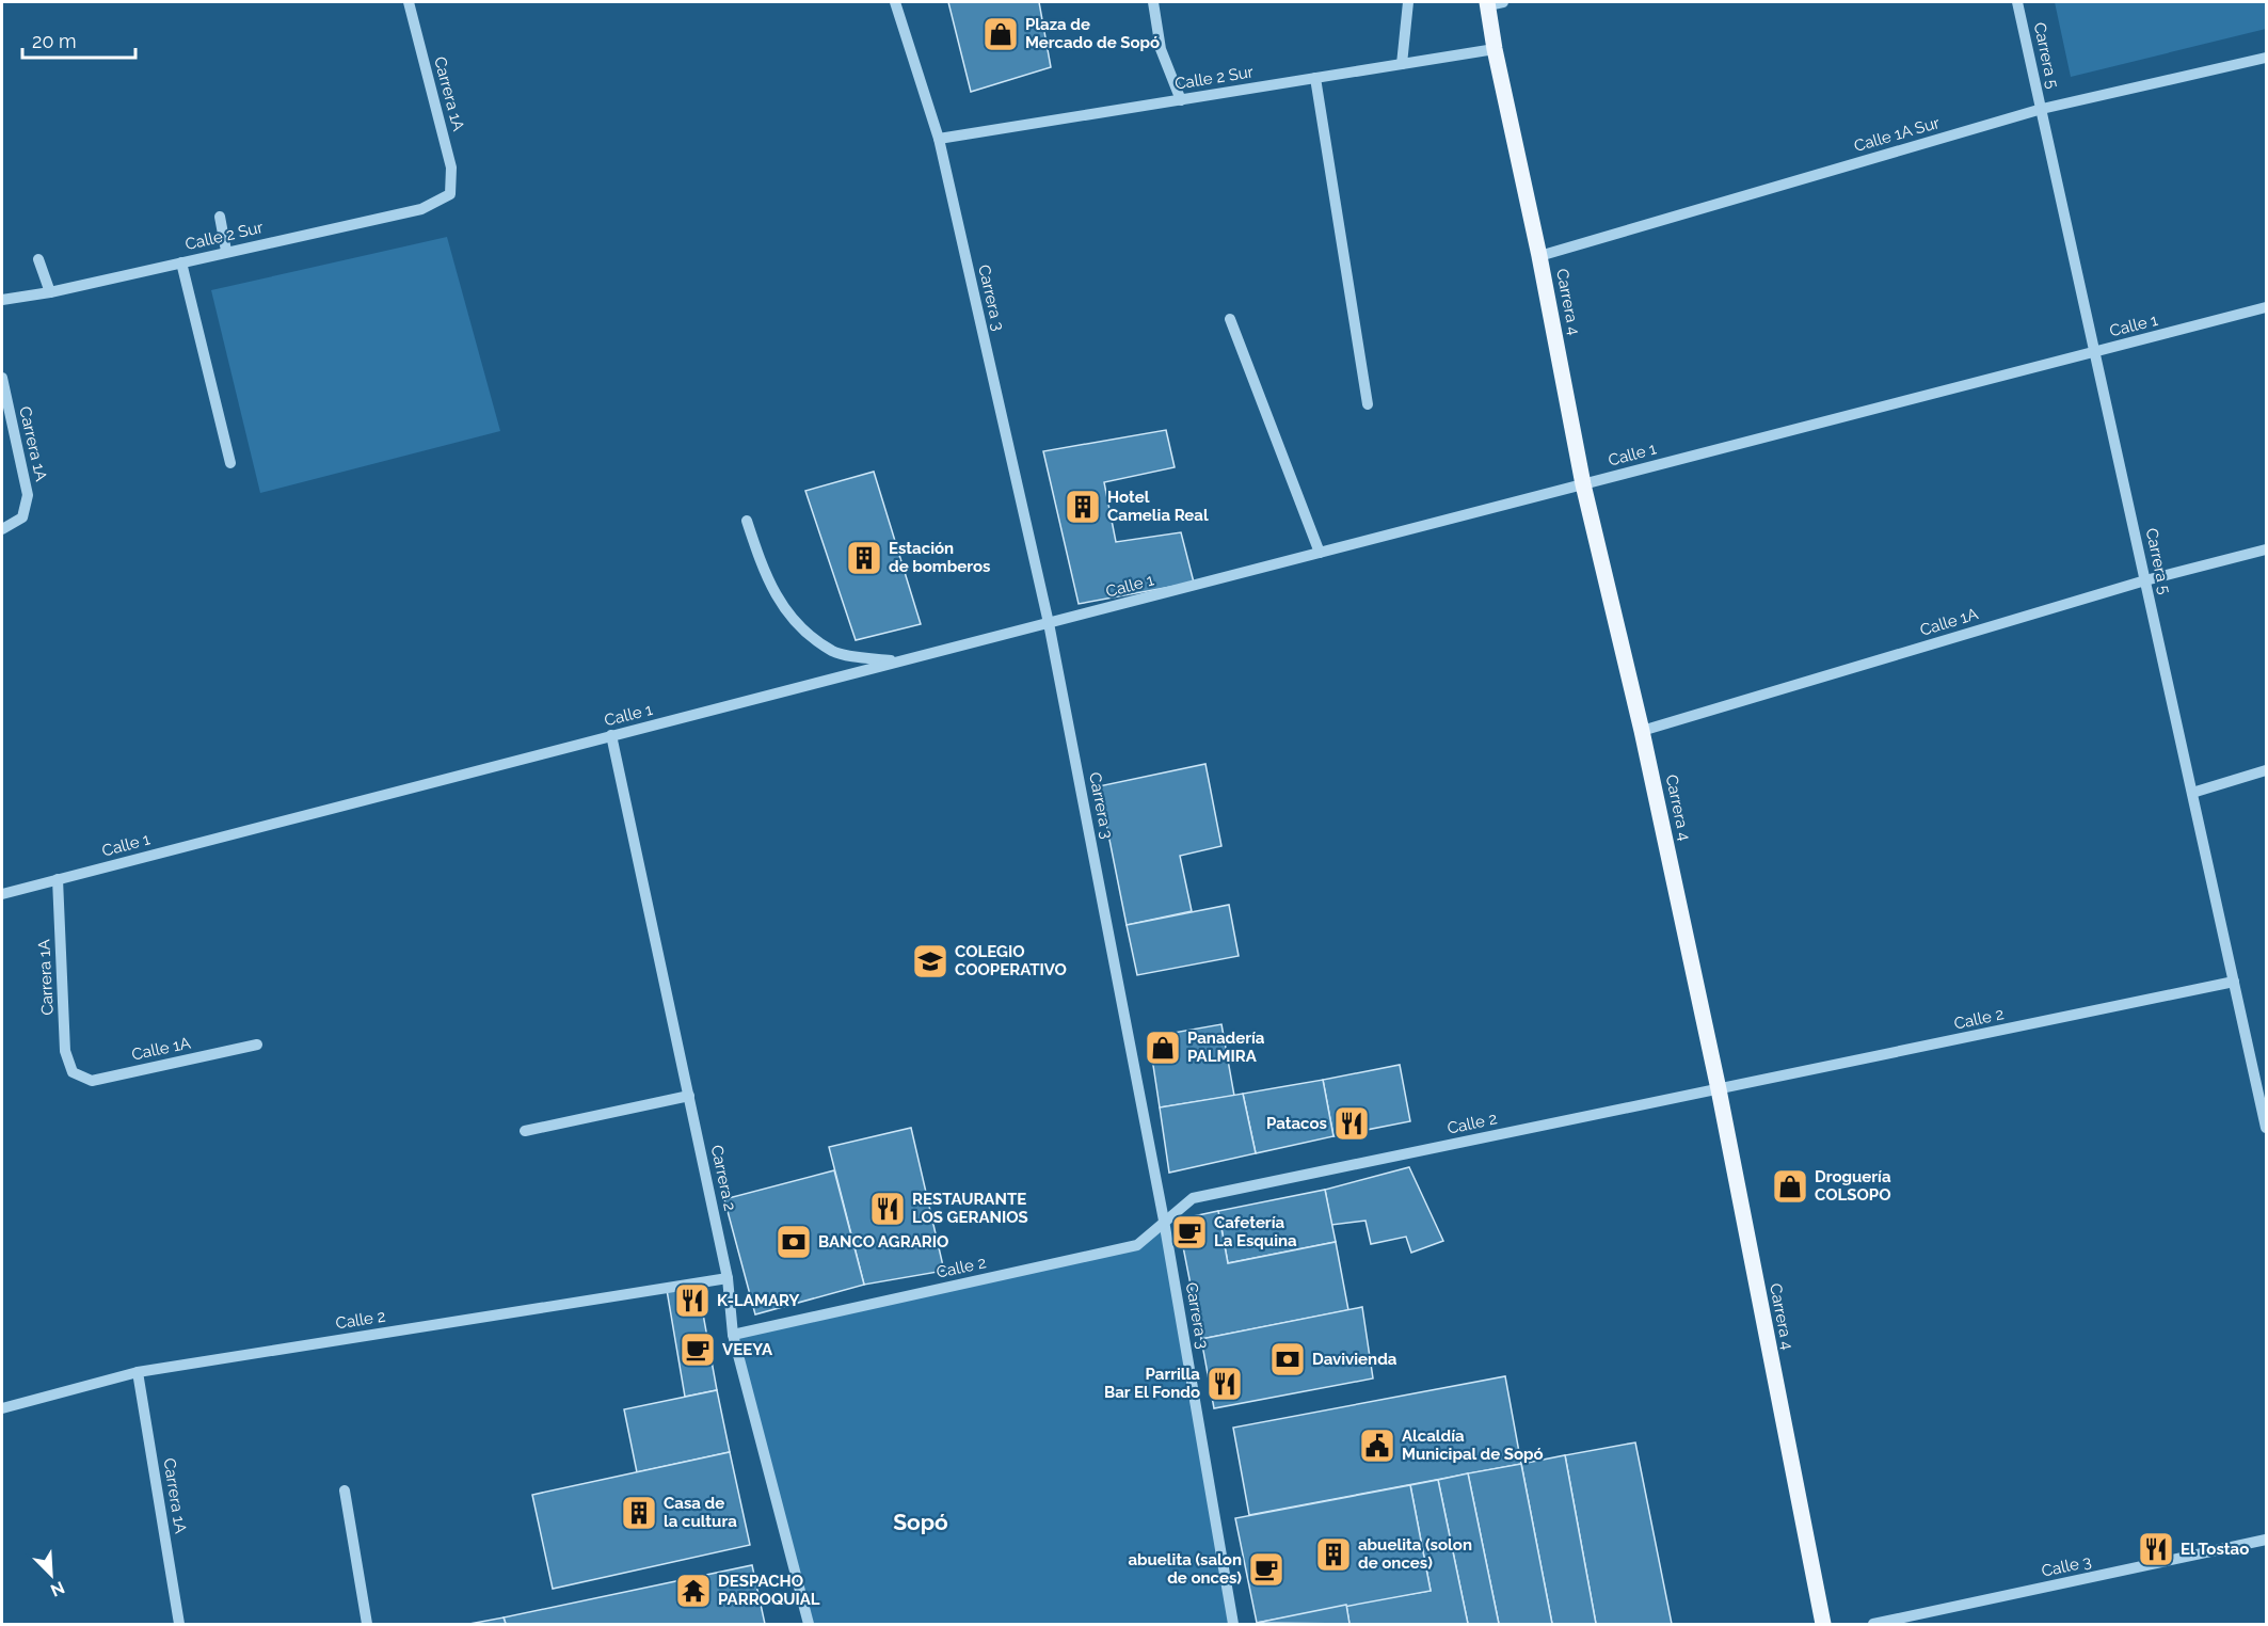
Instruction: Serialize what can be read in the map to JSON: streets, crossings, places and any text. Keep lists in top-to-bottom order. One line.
{"streets":{"main road":["Carrera 4"],"street":["Carrera 5","Calle 2 Sur","Carrera 1A","Calle 1A Sur","Carrera 3","Calle 1","Calle 1A","Calle 2","Carrera 2","Calle 3"]},"crossings":[["Carrera 5","Calle 1A Sur"],["Carrera 5","Calle 1"],["Carrera 5","Calle 1A"],["Carrera 5","Calle 2"],["Calle 2 Sur","Carrera 1A"],["Calle 2 Sur","Carrera 3"],["Calle 2 Sur","Carrera 4"],["Carrera 1A","Calle 1"],["Carrera 1A","Calle 1A"],["Carrera 1A","Calle 2"],["Calle 1A Sur","Carrera 4"],["Carrera 3","Calle 1"],["Carrera 3","Calle 2"],["Carrera 4","Calle 1"],["Carrera 4","Calle 1A"],["Carrera 4","Calle 2"],["Calle 1","Carrera 2"],["Calle 2","Carrera 2"]],"districts":["Sopó"],"places":{"shop":["Plaza de Mercado de Sopó","Panadería PALMIRA","Droguería COLSOPO"],"building":["Hotel Camelia Real","Estación de bomberos","Casa de la cultura","abuelita (solon de onces)"],"school or university":["COLEGIO COOPERATIVO"],"restaurant":["Patacos","RESTAURANTE LOS GERANIOS","K-LAMARY","Parrilla Bar El Fondo","El Tostao"],"cafe":["Cafetería La Esquina","VEEYA","abuelita (salon de onces)"],"bank":["BANCO AGRARIO","Davivienda"],"public building":["Alcaldía Municipal de Sopó"],"temple":["DESPACHO PARROQUIAL"]},"scale_bar":"20 m","north":"bottom right"}
